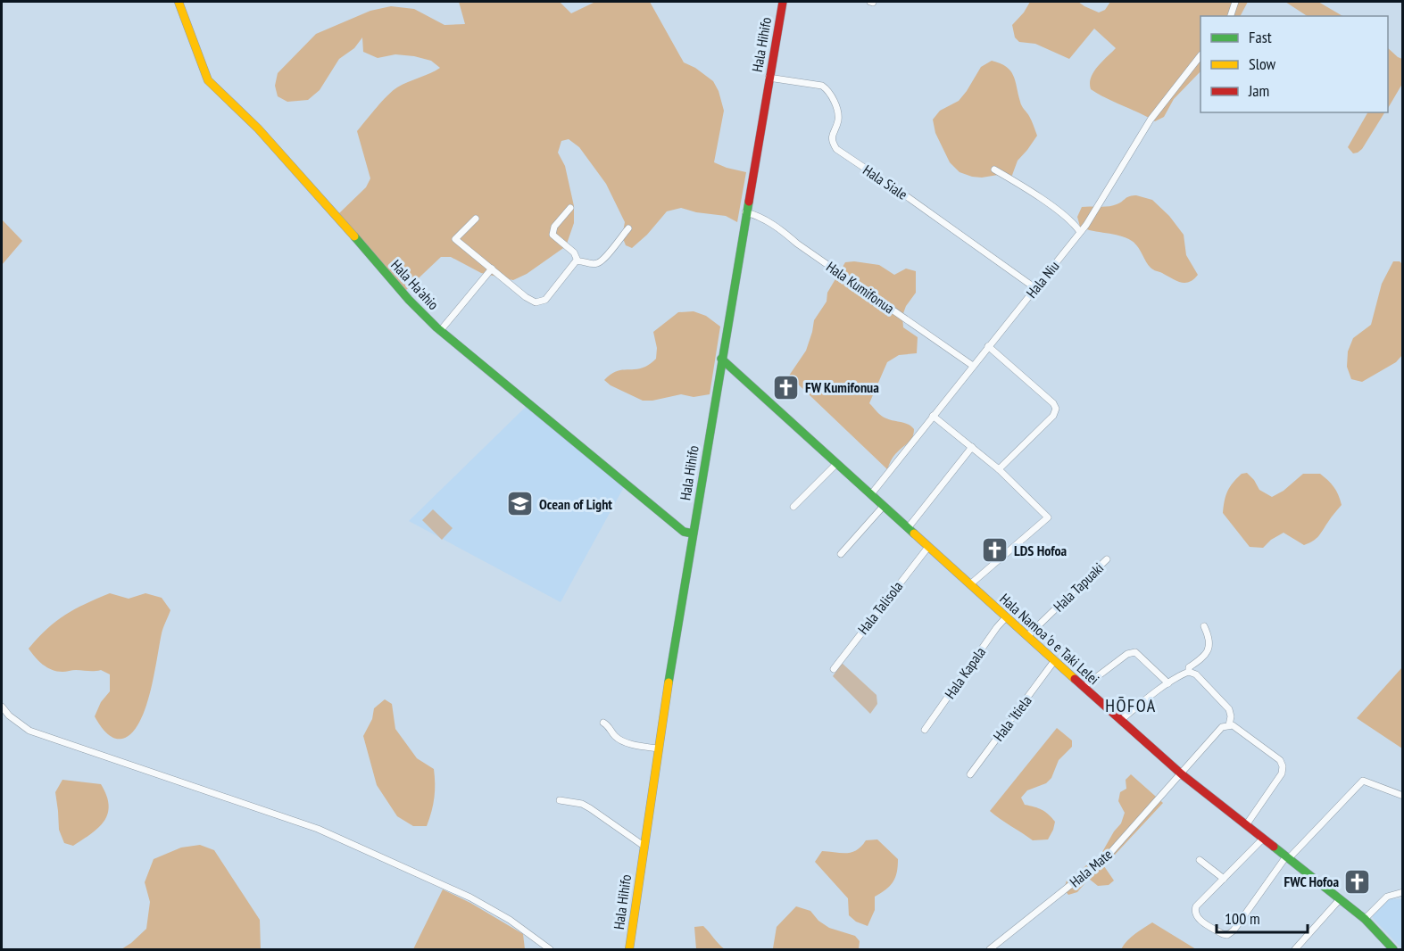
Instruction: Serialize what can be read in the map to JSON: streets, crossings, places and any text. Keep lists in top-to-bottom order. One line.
{"streets":{"street":["Hala Hihifo","Hala Siale","Hala Niu","Hala Ha'ahio","Hala Kumifonua","Hala Tapuaki","Hala Talisola","Hala Namoa 'o e Taki Lelei","Hala Kapala","Hala 'Itiela","Hala Mate"]},"crossings":[["Hala Hihifo","Hala Siale"],["Hala Hihifo","Hala Ha'ahio"],["Hala Hihifo","Hala Kumifonua"],["Hala Hihifo","Hala Namoa 'o e Taki Lelei"],["Hala Siale","Hala Niu"],["Hala Niu","Hala Kumifonua"],["Hala Niu","Hala Namoa 'o e Taki Lelei"],["Hala Tapuaki","Hala Namoa 'o e Taki Lelei"],["Hala Talisola","Hala Namoa 'o e Taki Lelei"],["Hala Namoa 'o e Taki Lelei","Hala Kapala"],["Hala Namoa 'o e Taki Lelei","Hala 'Itiela"],["Hala Namoa 'o e Taki Lelei","Hala Mate"]],"districts":["HŌFOA"],"places":{"church":["FW Kumifonua","LDS Hofoa","FWC Hofoa"],"school or university":["Ocean of Light"]},"legend":["Fast","Slow","Jam"],"scale_bar":"100 m"}
